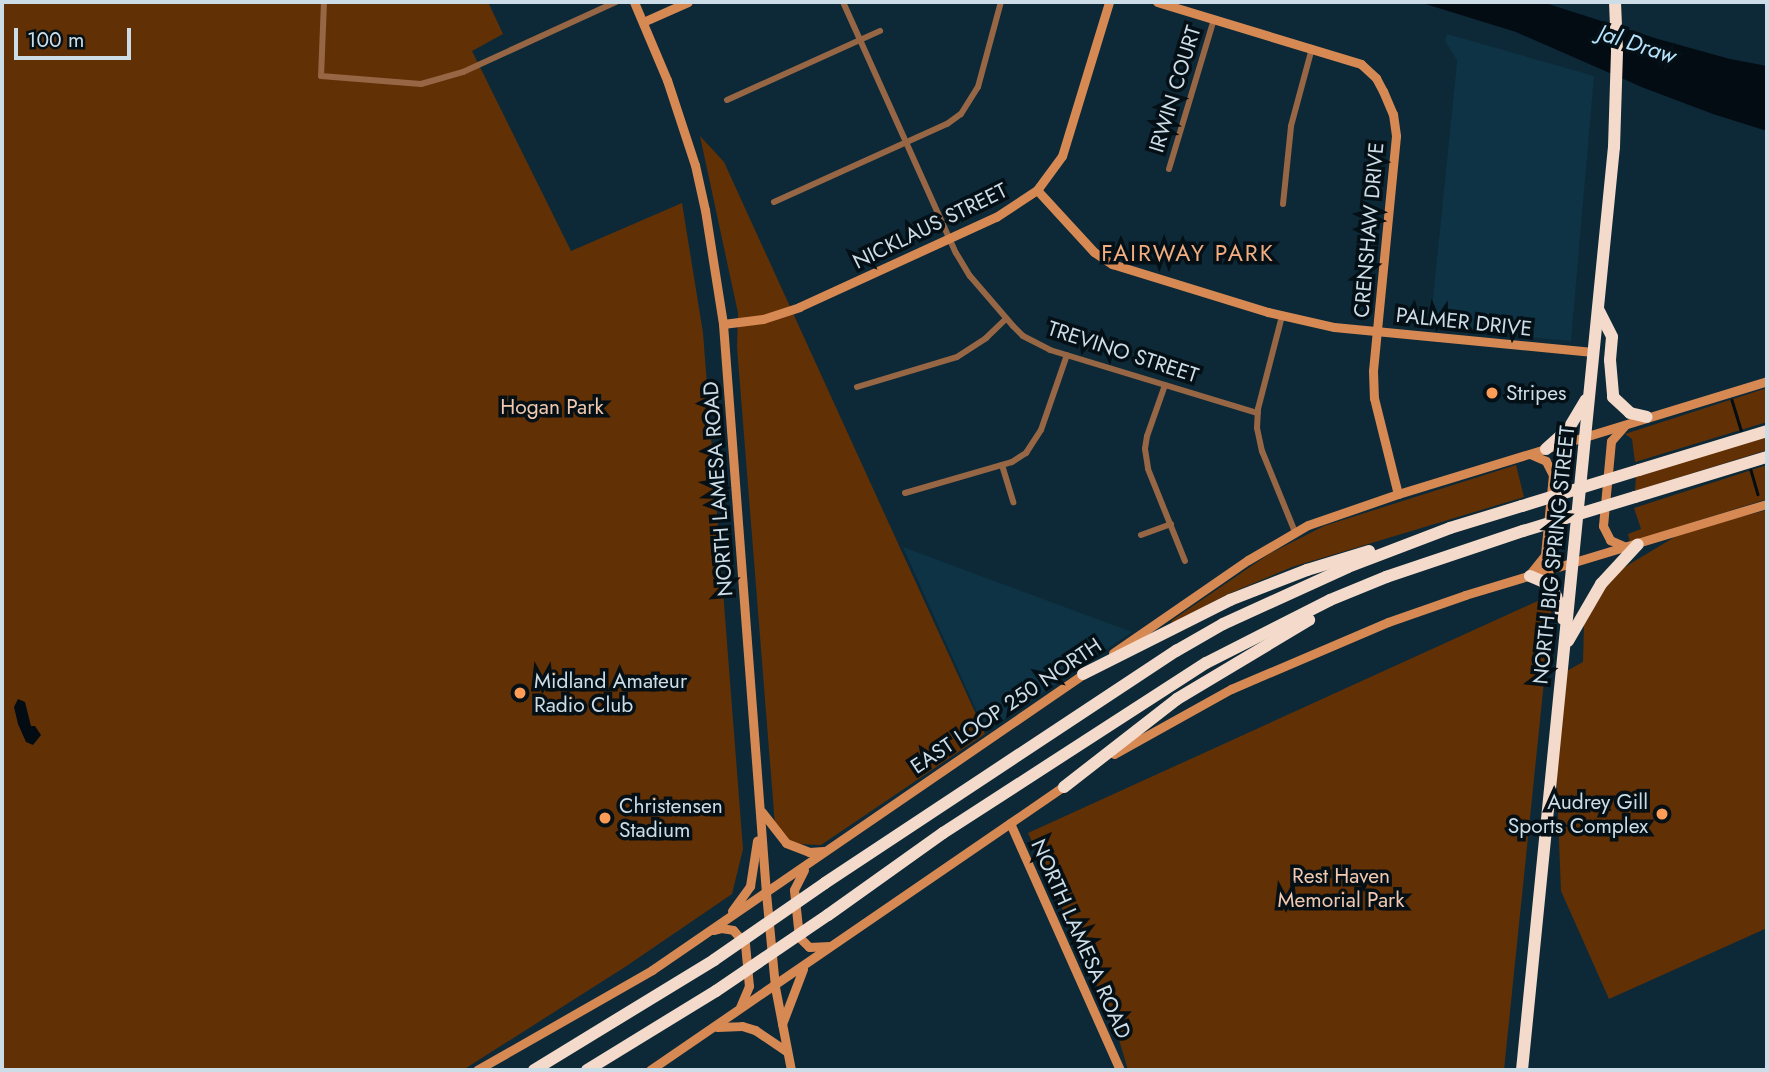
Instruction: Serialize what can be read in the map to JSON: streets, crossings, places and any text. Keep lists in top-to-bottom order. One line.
{"streets":{"highway":["NORTH BIG SPRING STREET"],"main road":["NICKLAUS STREET","CRENSHAW DRIVE","PALMER DRIVE","NORTH LAMESA ROAD","EAST LOOP 250 NORTH"],"street":["IRWIN COURT","TREVINO STREET"]},"crossings":[["IRWIN COURT","CRENSHAW DRIVE"],["NICKLAUS STREET","PALMER DRIVE"],["NICKLAUS STREET","TREVINO STREET"],["NICKLAUS STREET","NORTH LAMESA ROAD"],["CRENSHAW DRIVE","PALMER DRIVE"],["CRENSHAW DRIVE","EAST LOOP 250 NORTH"],["PALMER DRIVE","NORTH BIG SPRING STREET"],["NORTH LAMESA ROAD","EAST LOOP 250 NORTH"],["NORTH BIG SPRING STREET","EAST LOOP 250 NORTH"]],"districts":["FAIRWAY PARK"],"water":["Jal Draw"],"parks":["Hogan Park","Rest Haven Memorial Park"],"places":["Stripes","Midland Amateur Radio Club","Audrey Gill Sports Complex","Christensen Stadium"],"scale_bar":"100 m"}
